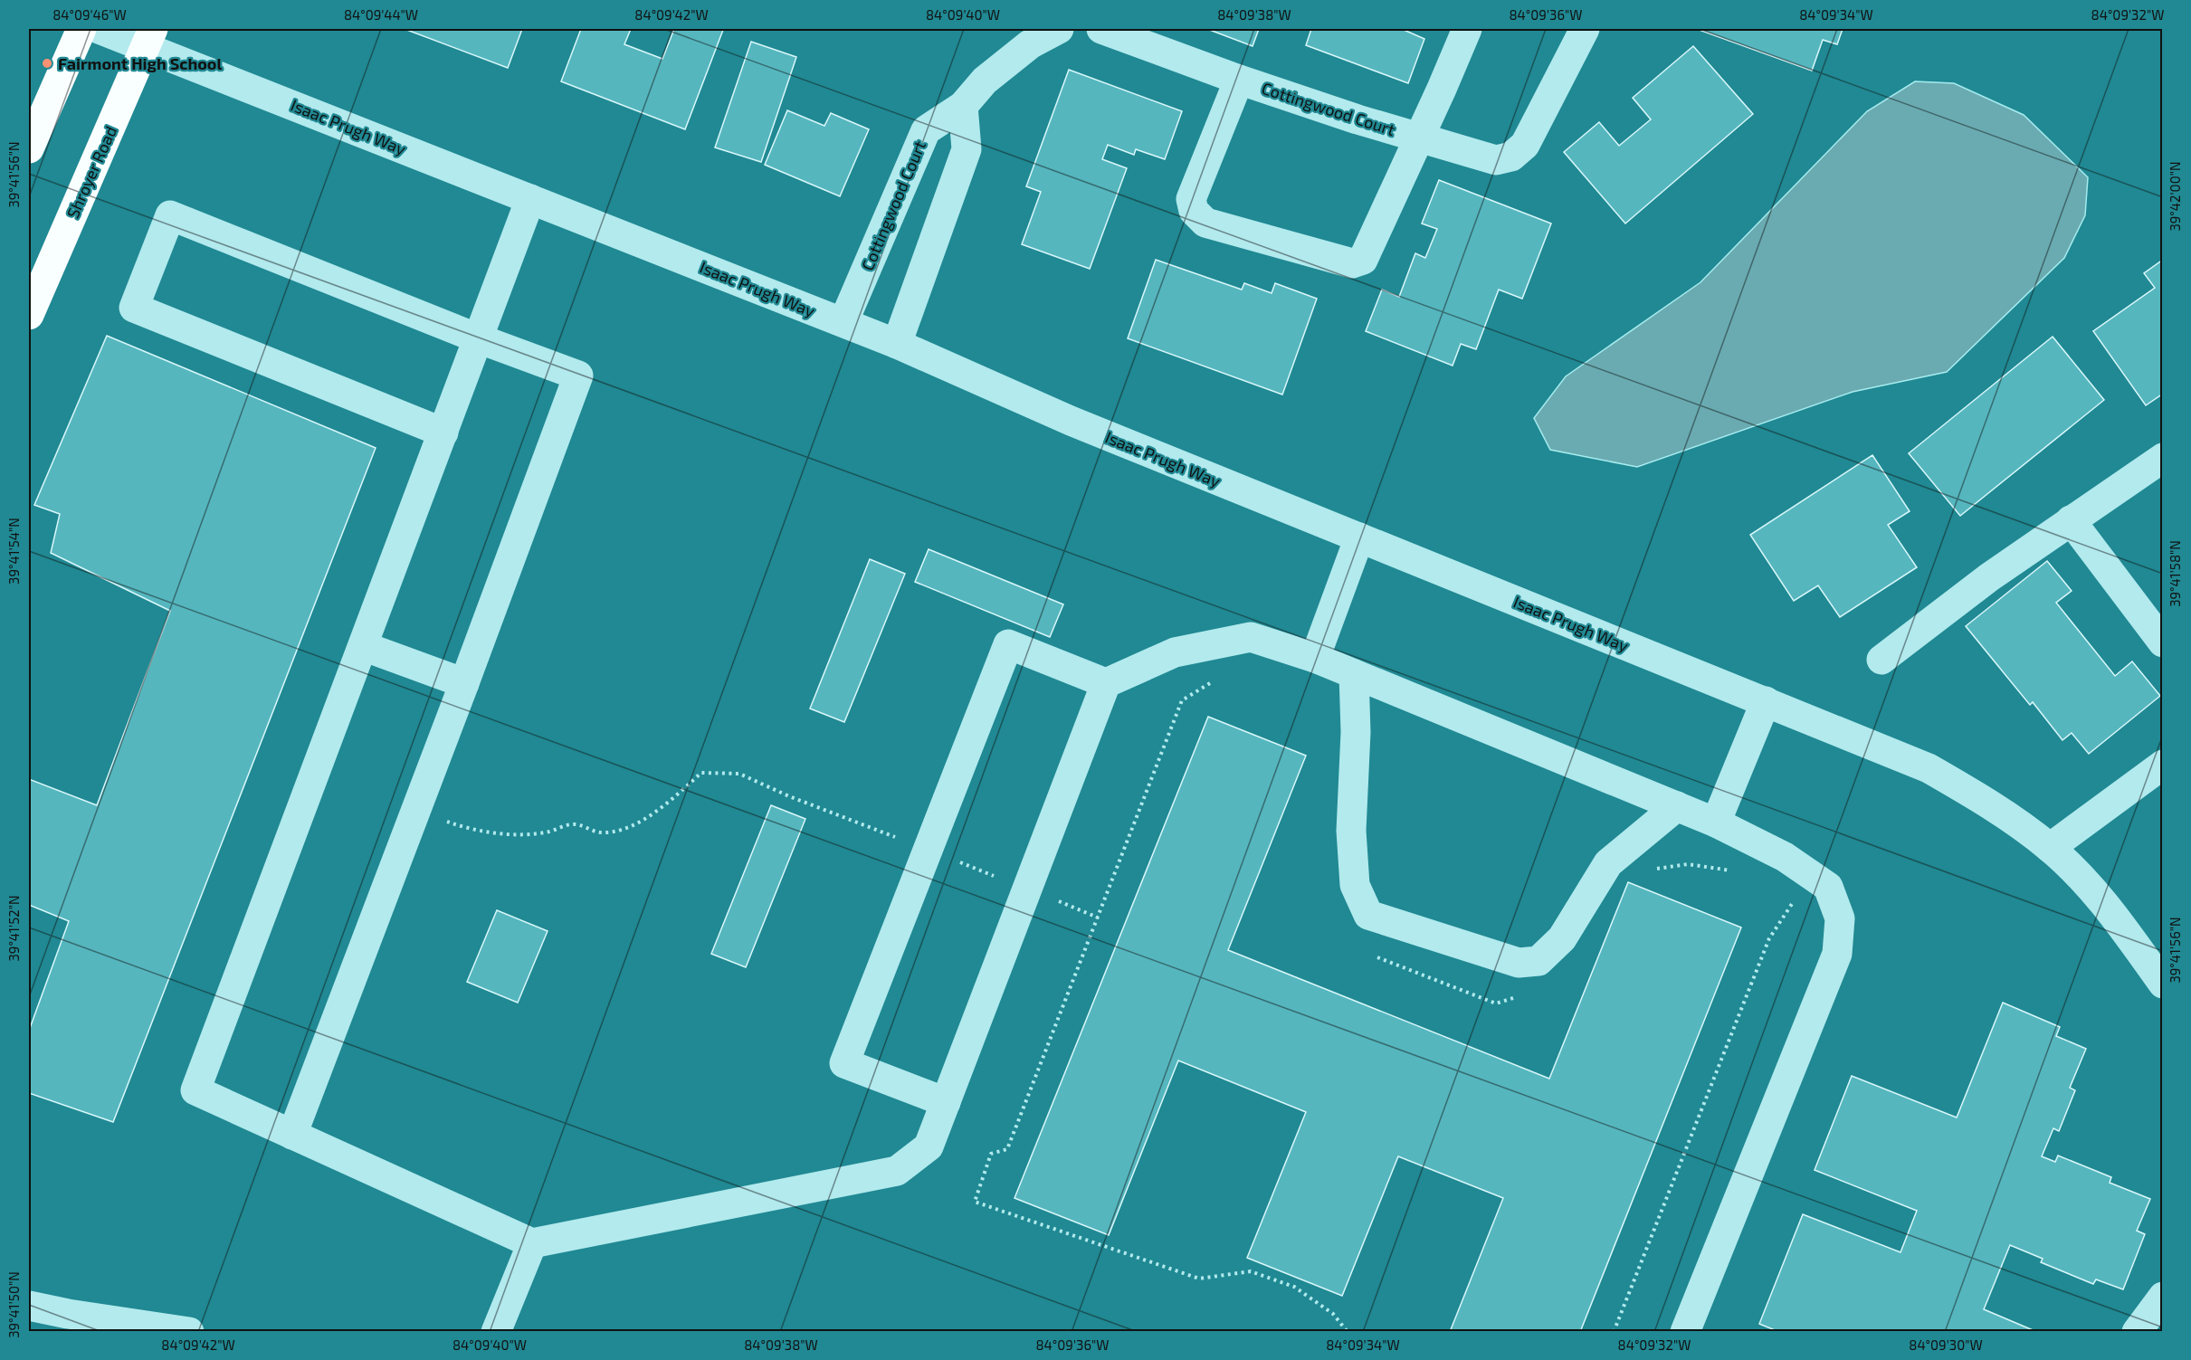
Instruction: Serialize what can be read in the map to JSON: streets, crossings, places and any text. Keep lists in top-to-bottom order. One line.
{"streets":{"main road":["Shroyer Road"],"street":["Cottingwood Court","Isaac Prugh Way"]},"crossings":[["Cottingwood Court","Isaac Prugh Way"],["Isaac Prugh Way","Shroyer Road"]],"places":["Fairmont High School"],"coordinates":["84°09'46\"W","84°09'44\"W","84°09'42\"W","84°09'40\"W","84°09'38\"W","84°09'36\"W","84°09'34\"W","84°09'32\"W","39°41'56\"N","39°42'00\"N","39°41'54\"N","39°41'58\"N","39°41'52\"N","39°41'50\"N","84°09'30\"W"]}
